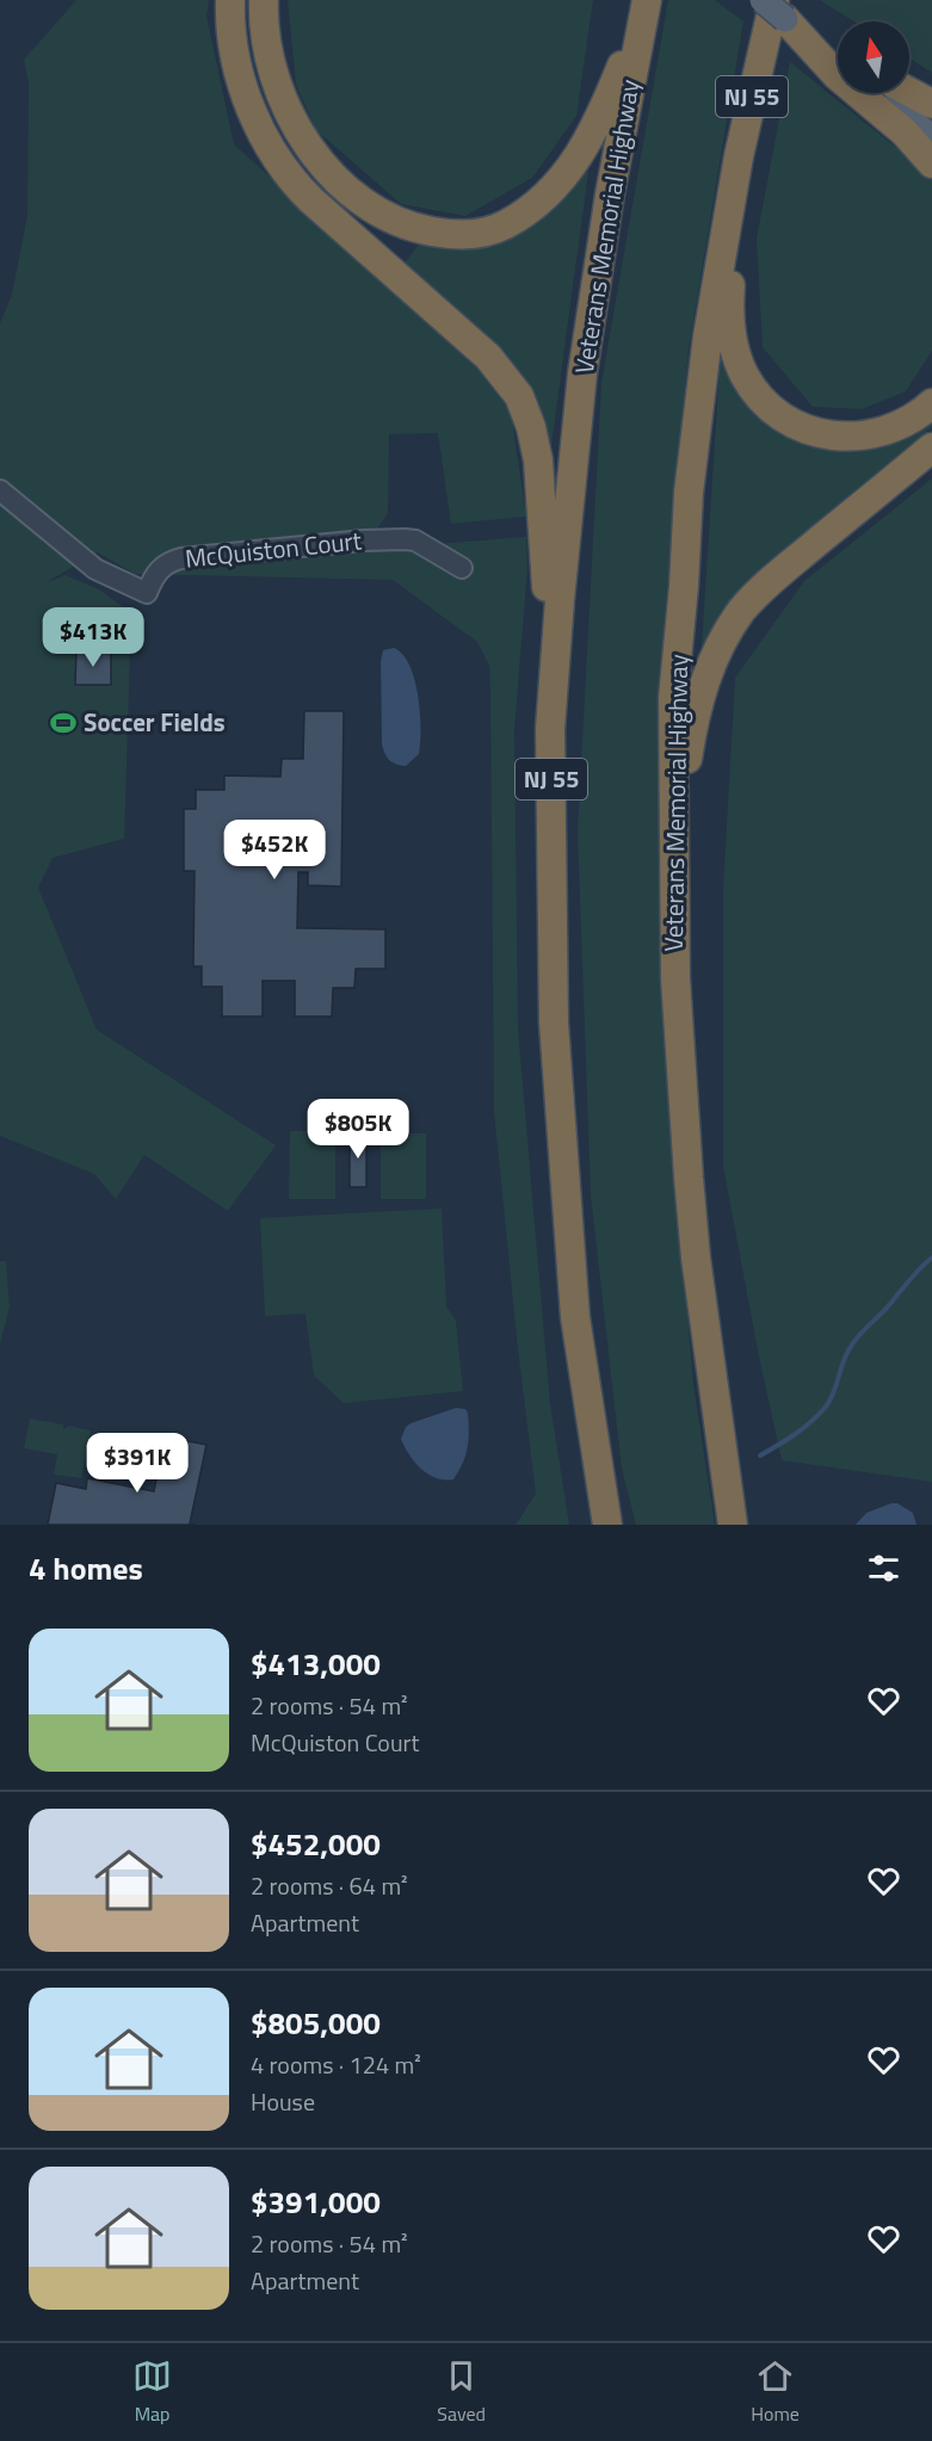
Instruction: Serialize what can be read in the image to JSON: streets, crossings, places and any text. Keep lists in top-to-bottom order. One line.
{"streets":{"highway":["NJ 55","Veterans Memorial Highway"],"street":["McQuiston Court"]},"places":{"sports":["Soccer Fields"]},"north":"top","page":{"price":["$413K","$452K","$805K","$391K"],"heading":"4 homes","list":[{"name":"$413,000","note":"2 rooms · 54 m² · McQuiston Court"},{"name":"$452,000","note":"2 rooms · 64 m² · Apartment"},{"name":"$805,000","note":"4 rooms · 124 m² · House"},{"name":"$391,000","note":"2 rooms · 54 m² · Apartment"}],"tabs":["Map","Saved","Home"]}}
